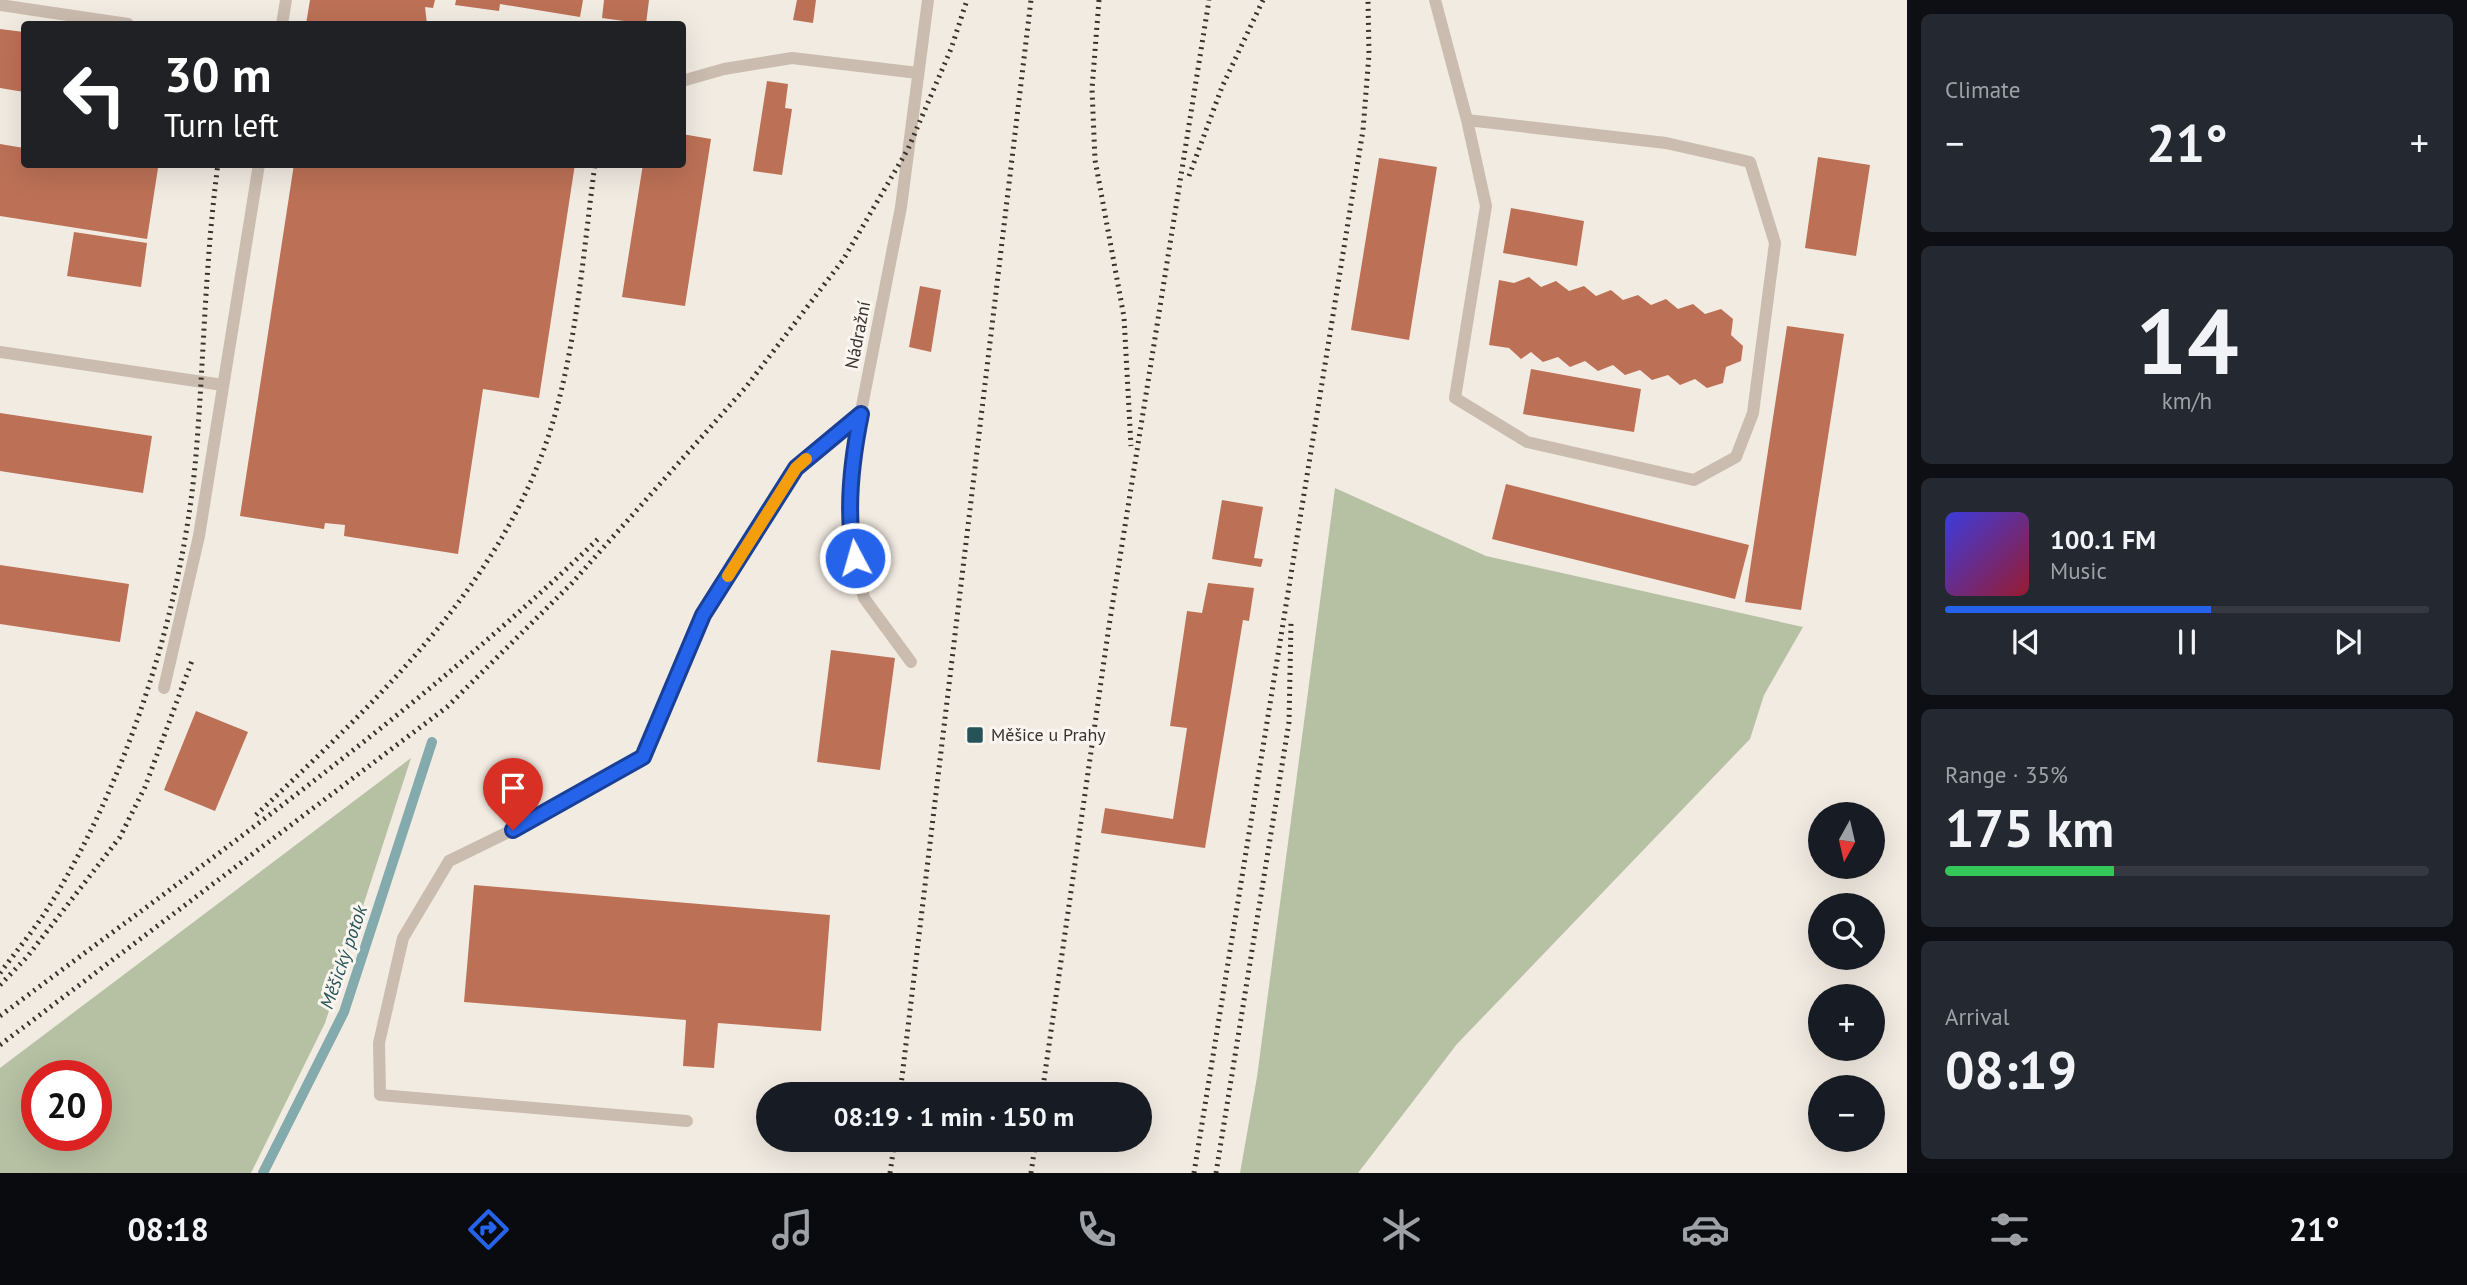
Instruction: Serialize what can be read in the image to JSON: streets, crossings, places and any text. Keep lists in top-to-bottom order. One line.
{"streets":{"lane":["Nádražní"]},"water":["Měšický potok"],"places":{"transit":["Měšice u Prahy"]},"north":"bottom","page":{"tile":["Climate",["14","km/h"],["Range · 35%","175 km"],["Arrival","08:19"]],"turn":["30 m","Turn left"],"heat":["−","21°","+"],"song":["100.1 FM","Music"],"map_buttons":["+","−"],"limit":"20","trip":"08:19 · 1 min · 150 m","tabs":["08:18","21°"]}}
